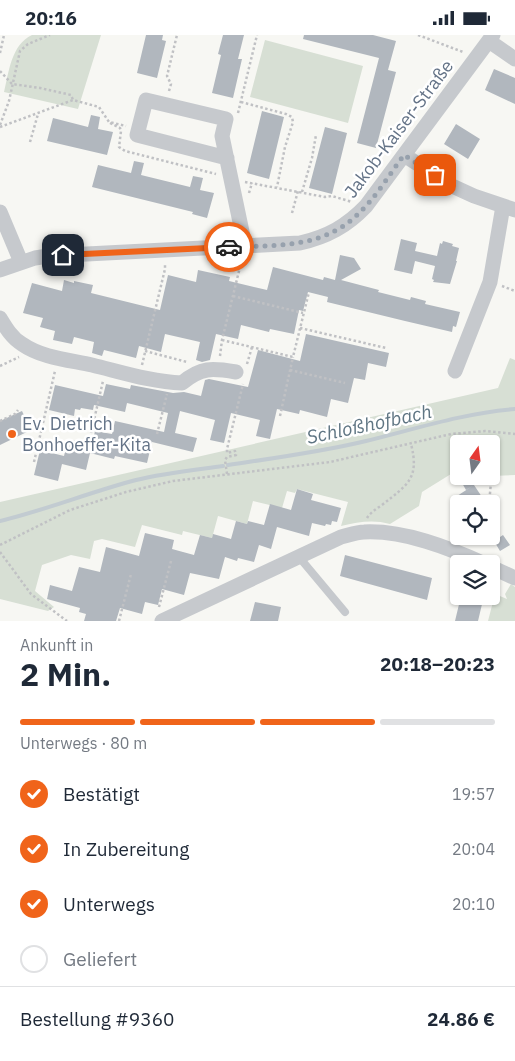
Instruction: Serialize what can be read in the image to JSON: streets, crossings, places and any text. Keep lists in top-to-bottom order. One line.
{"streets":{"street":["Jakob-Kaiser-Straße"]},"water":["Schloßhofbach"],"places":["Ev. Dietrich Bonhoeffer-Kita"],"north":"top","page":{"status":"20:16","heading":["2 Min.","Ankunft in","20:18–20:23"],"panel":["Bestellung #9360","24.86 €"],"bar":"Unterwegs · 80 m","list":[["Bestätigt","19:57"],["In Zubereitung","20:04"],["Unterwegs","20:10"],"Geliefert"]}}
